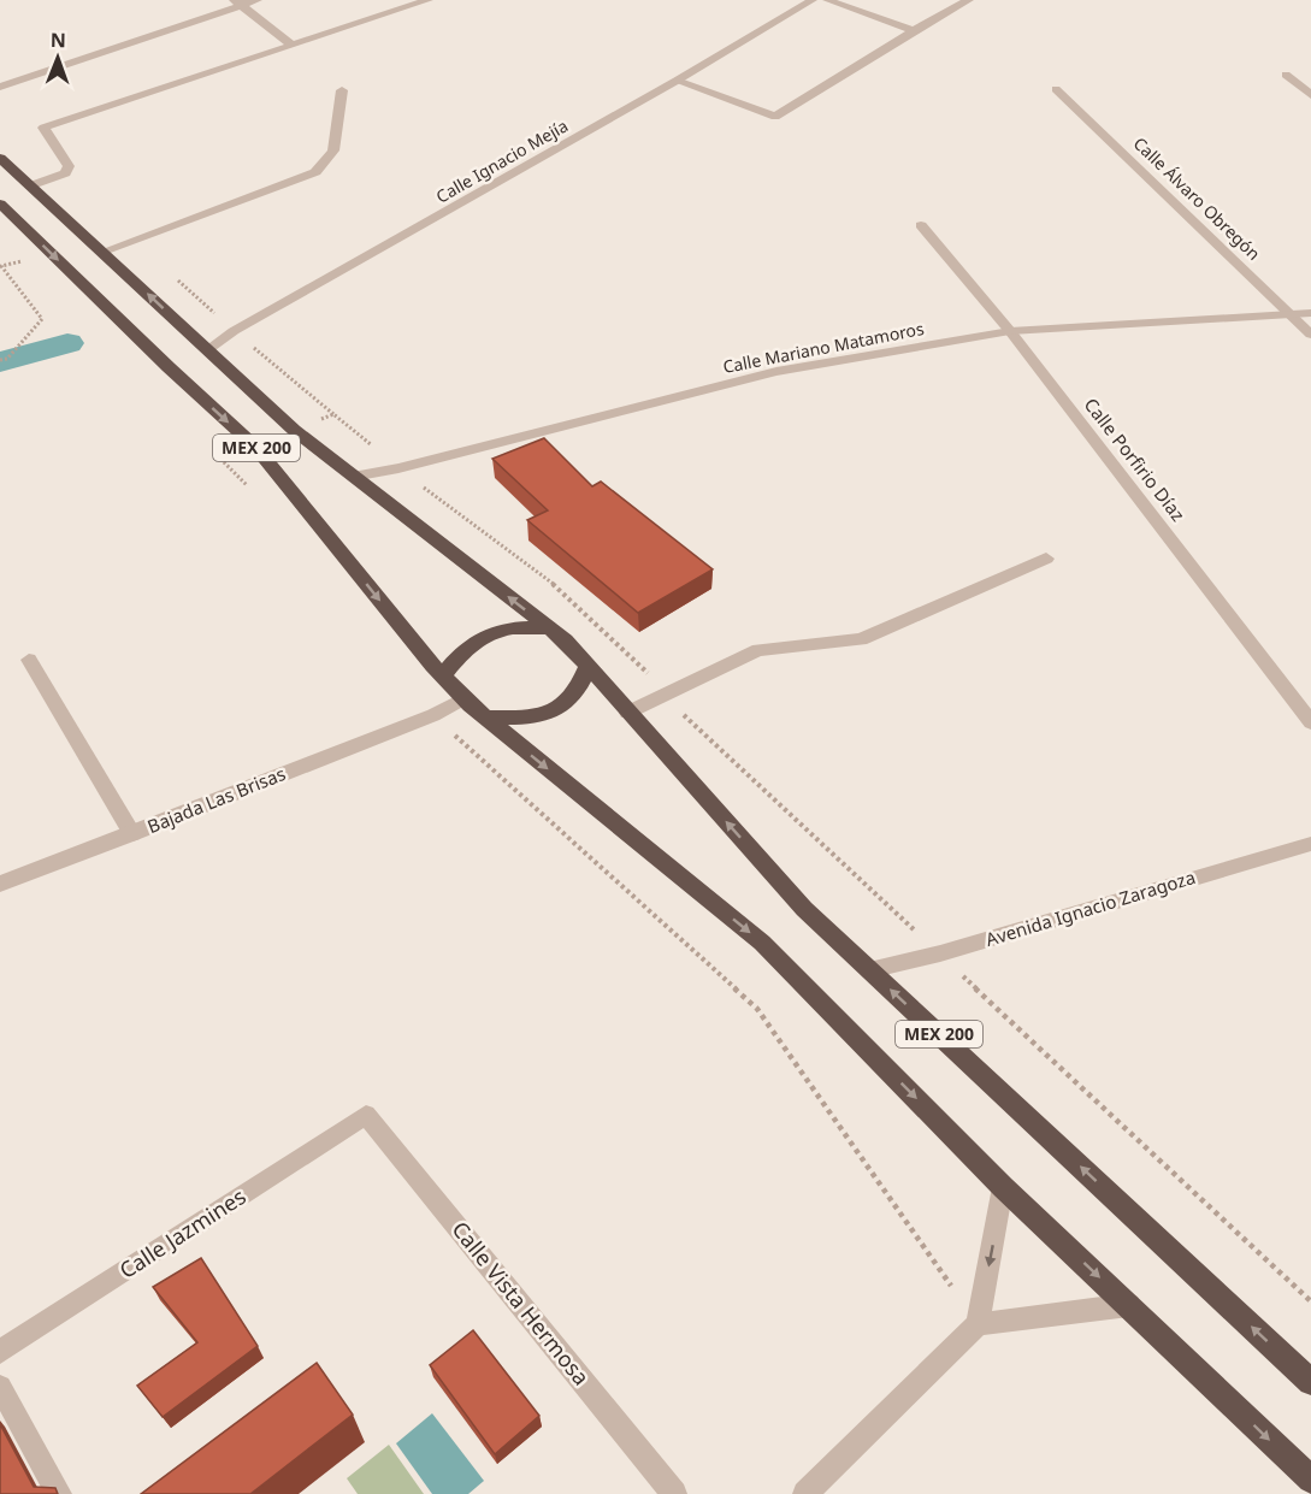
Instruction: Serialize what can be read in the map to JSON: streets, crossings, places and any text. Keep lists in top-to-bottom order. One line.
{"streets":{"highway":["MEX 200"],"street":["Calle Ignacio Mejía","Calle Álvaro Obregón","Calle Mariano Matamoros","Calle Porfirio Díaz","Bajada Las Brisas","Avenida Ignacio Zaragoza","Calle Jazmines","Calle Vista Hermosa"]},"crossings":[["Calle Ignacio Mejía","MEX 200"],["Calle Álvaro Obregón","Calle Mariano Matamoros"],["Calle Mariano Matamoros","MEX 200"],["Calle Mariano Matamoros","Calle Porfirio Díaz"],["MEX 200","Bajada Las Brisas"],["MEX 200","Avenida Ignacio Zaragoza"],["Calle Jazmines","Calle Vista Hermosa"]],"north":"top"}
